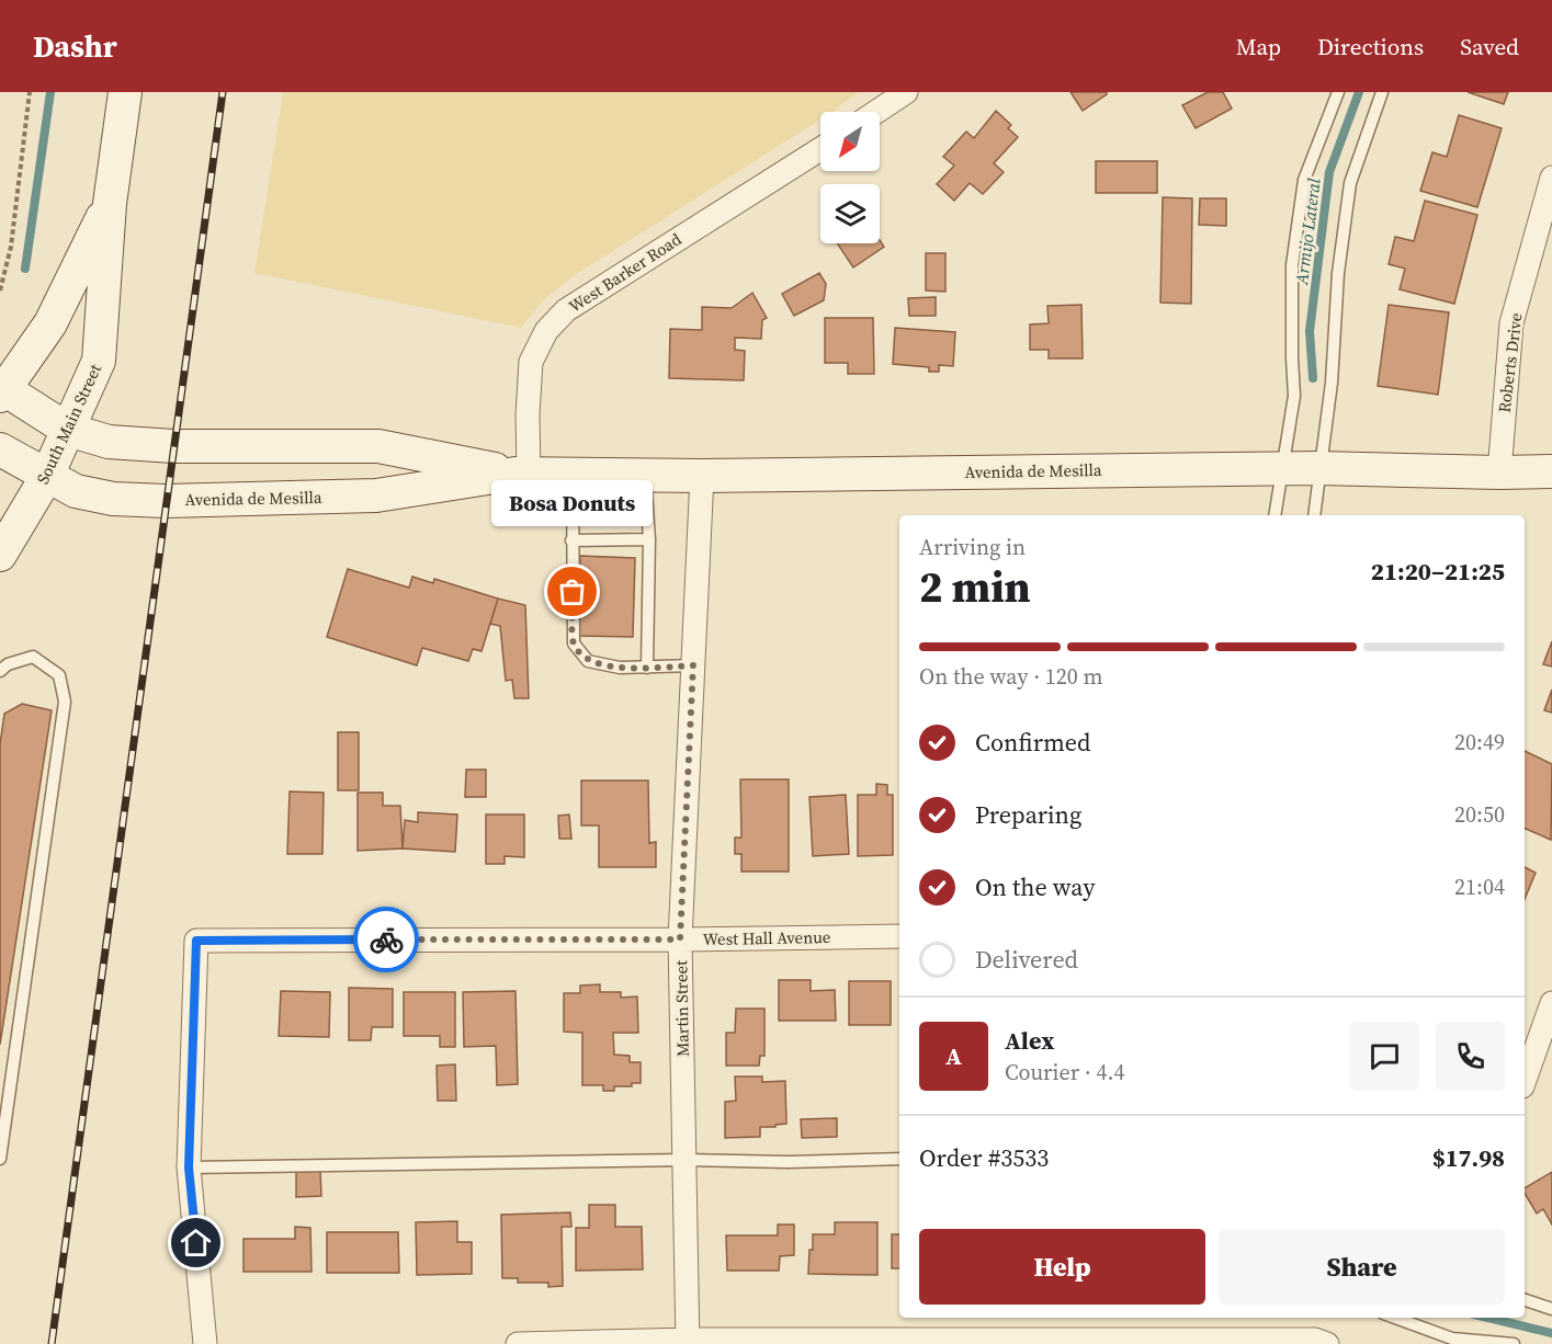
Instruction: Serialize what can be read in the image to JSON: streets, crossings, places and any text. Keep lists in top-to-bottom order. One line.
{"streets":{"main road":["South Main Street","Avenida de Mesilla"],"street":["West Barker Road","Roberts Drive","West Hall Avenue","Martin Street"]},"crossings":[["West Barker Road","Avenida de Mesilla"],["Roberts Drive","Avenida de Mesilla"],["South Main Street","Avenida de Mesilla"],["Avenida de Mesilla","Martin Street"],["West Hall Avenue","Martin Street"]],"water":["Armijo Lateral"],"places":["Bosa Donuts"],"north":"bottom left","page":{"header":"Dashr","nav":["Map","Directions","Saved"],"bubble":"Bosa Donuts","heading":["2 min","Arriving in","21:20–21:25"],"panel":["Alex","Courier · 4.4","Order #3533","$17.98"],"bar":"On the way · 120 m","list":[["Confirmed","20:49"],["Preparing","20:50"],["On the way","21:04"],"Delivered"],"round":"A","buttons":["Help","Share"]}}
